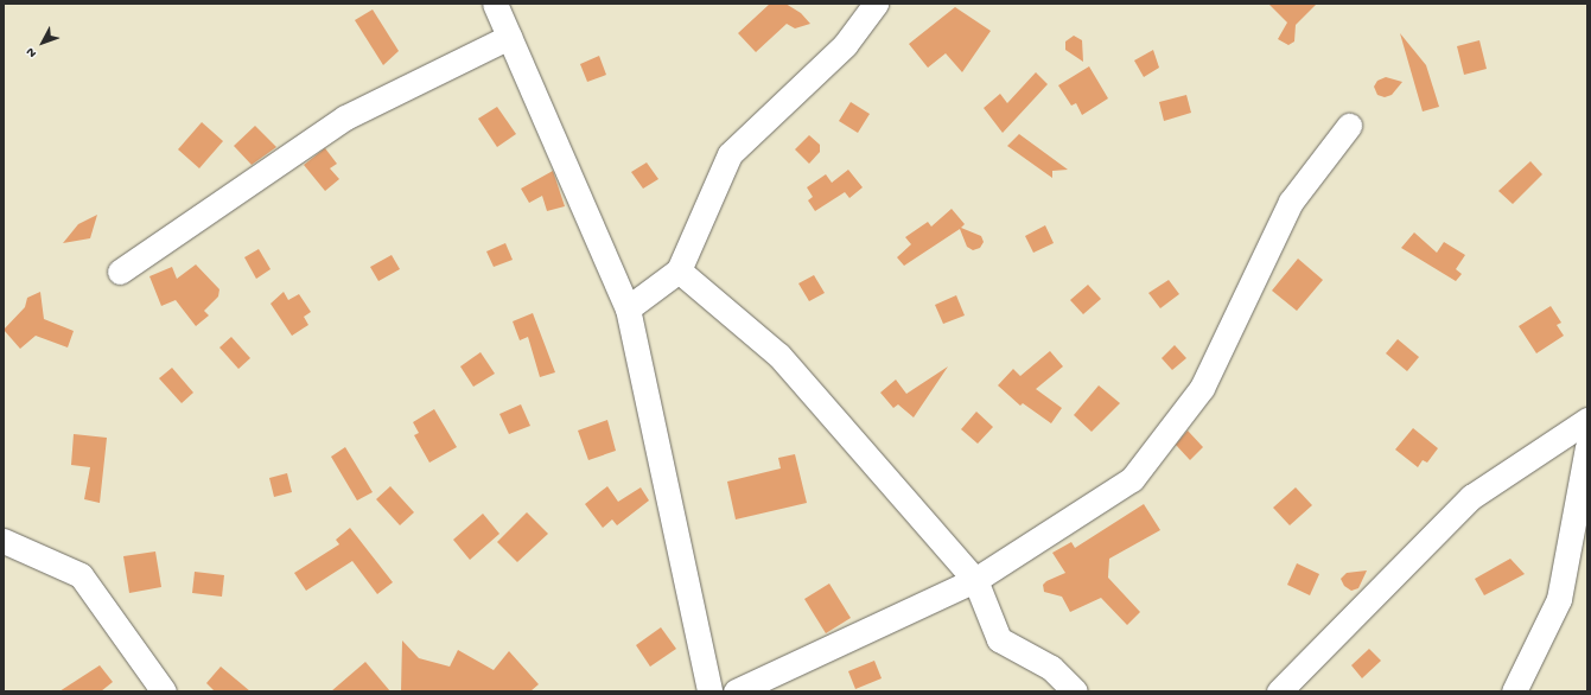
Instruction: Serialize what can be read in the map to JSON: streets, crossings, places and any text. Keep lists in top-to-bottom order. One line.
{"north":"bottom left"}
